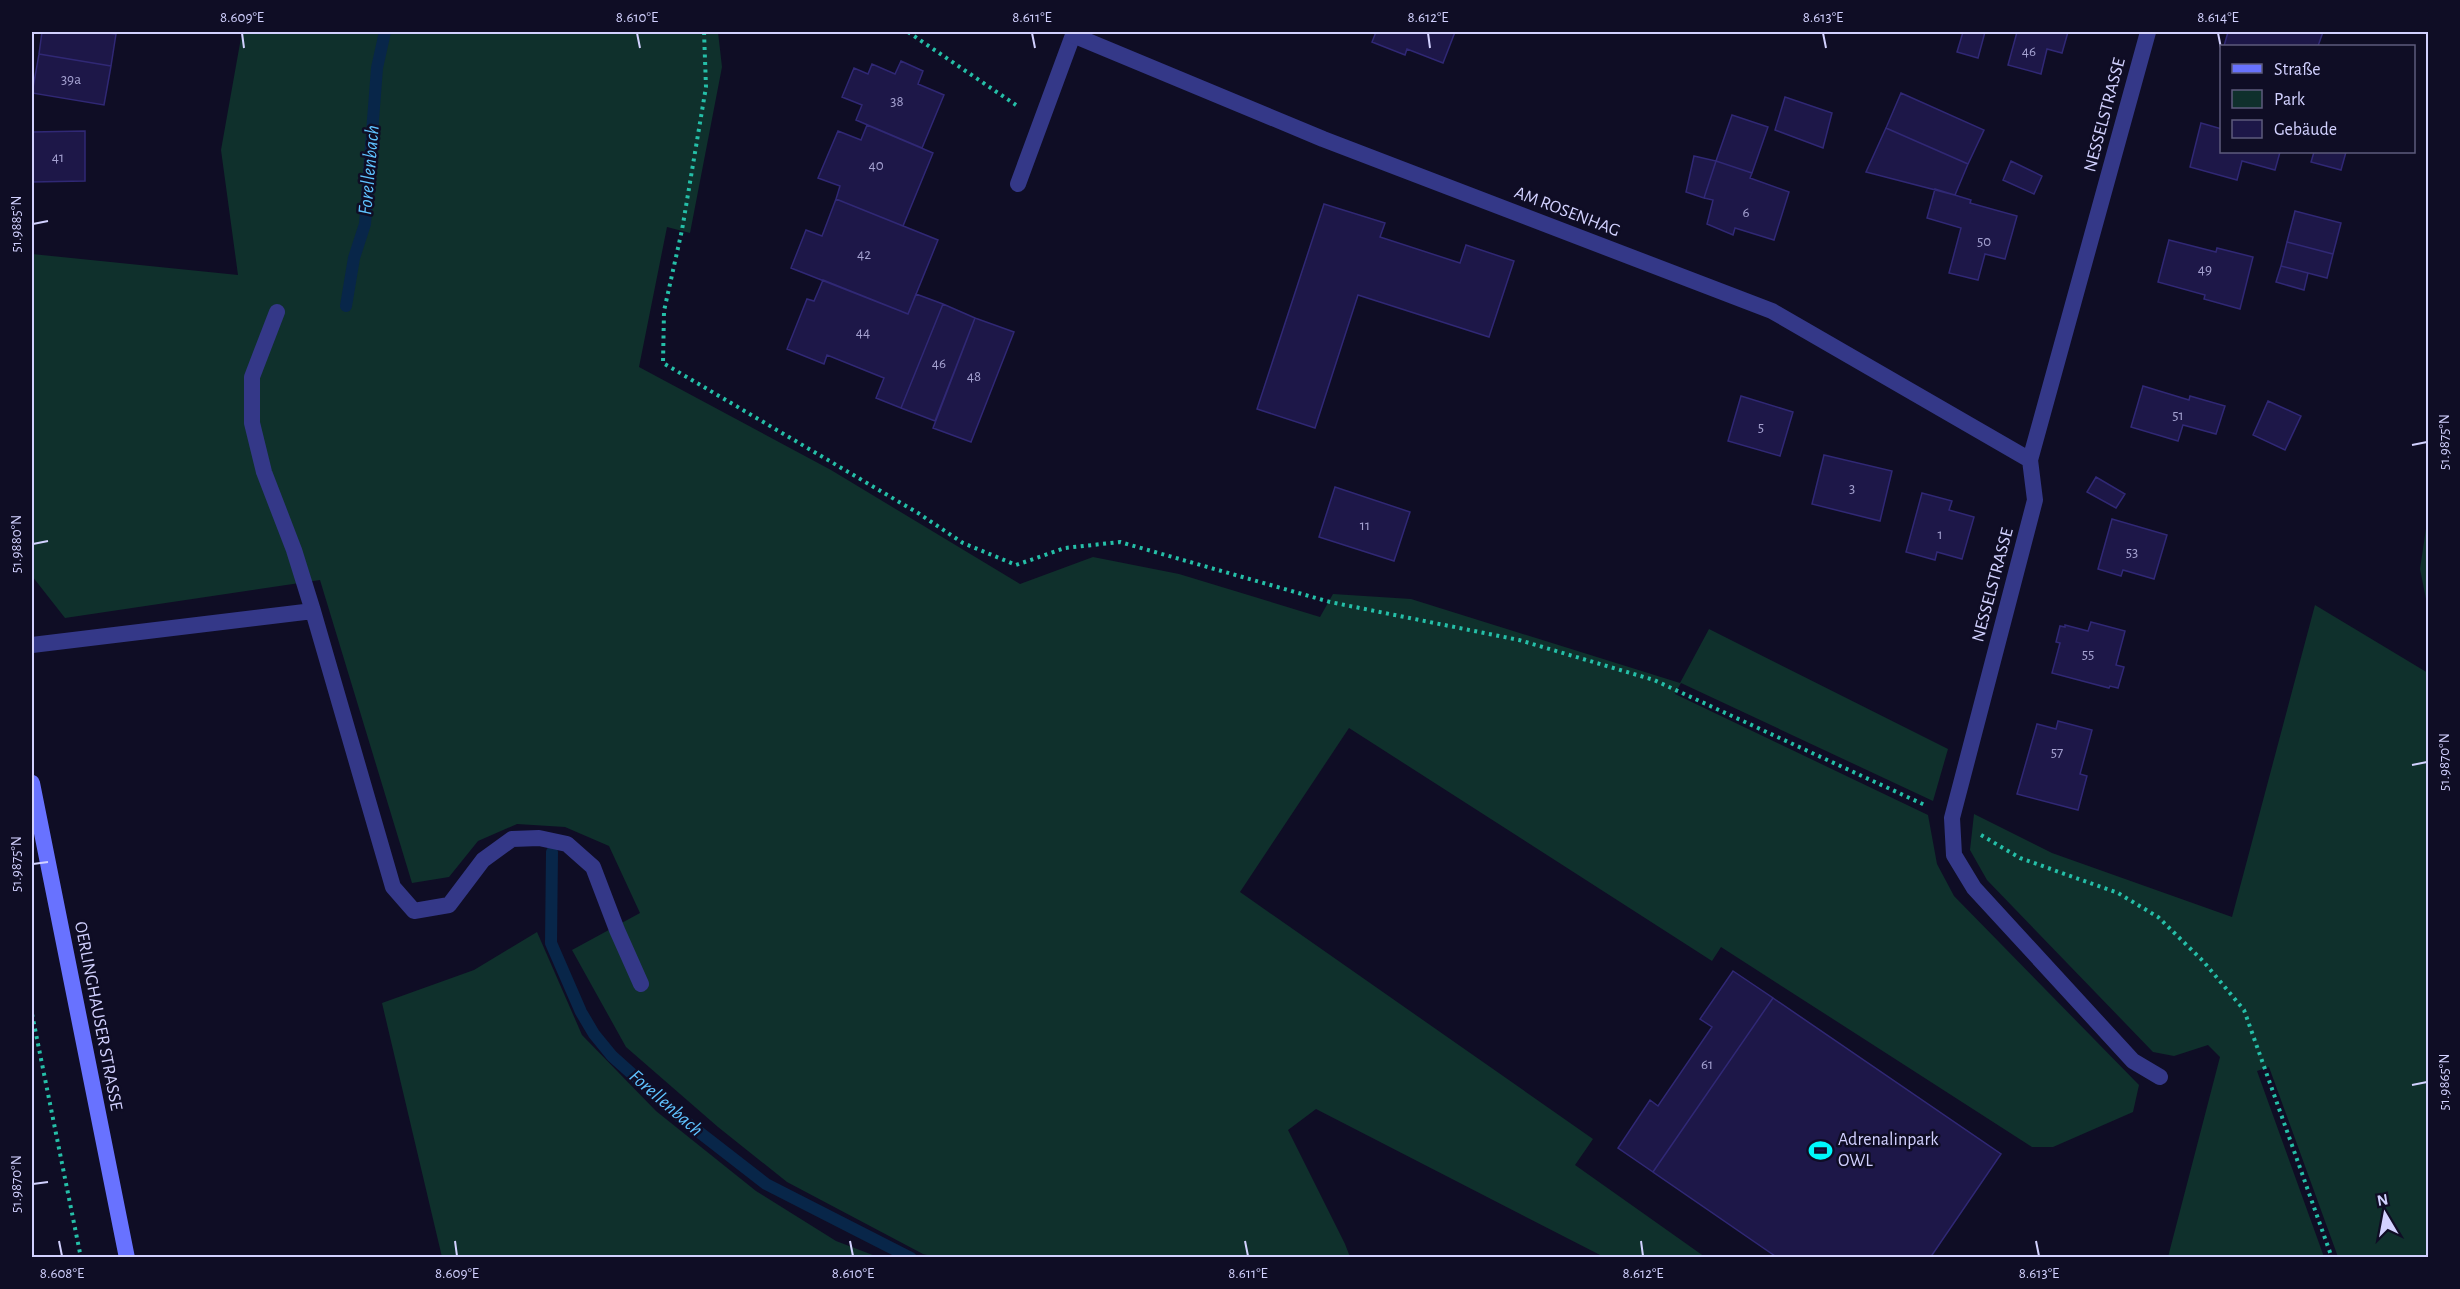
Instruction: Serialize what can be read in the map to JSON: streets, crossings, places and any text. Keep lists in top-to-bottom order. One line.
{"streets":{"main road":["OERLINGHAUSER STRASSE"],"street":["NESSELSTRASSE","AM ROSENHAG"]},"crossings":[["NESSELSTRASSE","AM ROSENHAG"]],"water":["Forellenbach"],"places":{"sports":["Adrenalinpark OWL"]},"house_numbers":["46","39a","38","41","40","6","50","42","49","44","46","48","51","5","3","11","1","53","55","57","61"],"legend":["Straße","Park","Gebäude"],"north":"top","coordinates":["8.609°E","8.610°E","8.611°E","8.612°E","8.613°E","8.614°E","51.9885°N","51.9875°N","51.9880°N","51.9870°N","51.9865°N","8.608°E"]}
